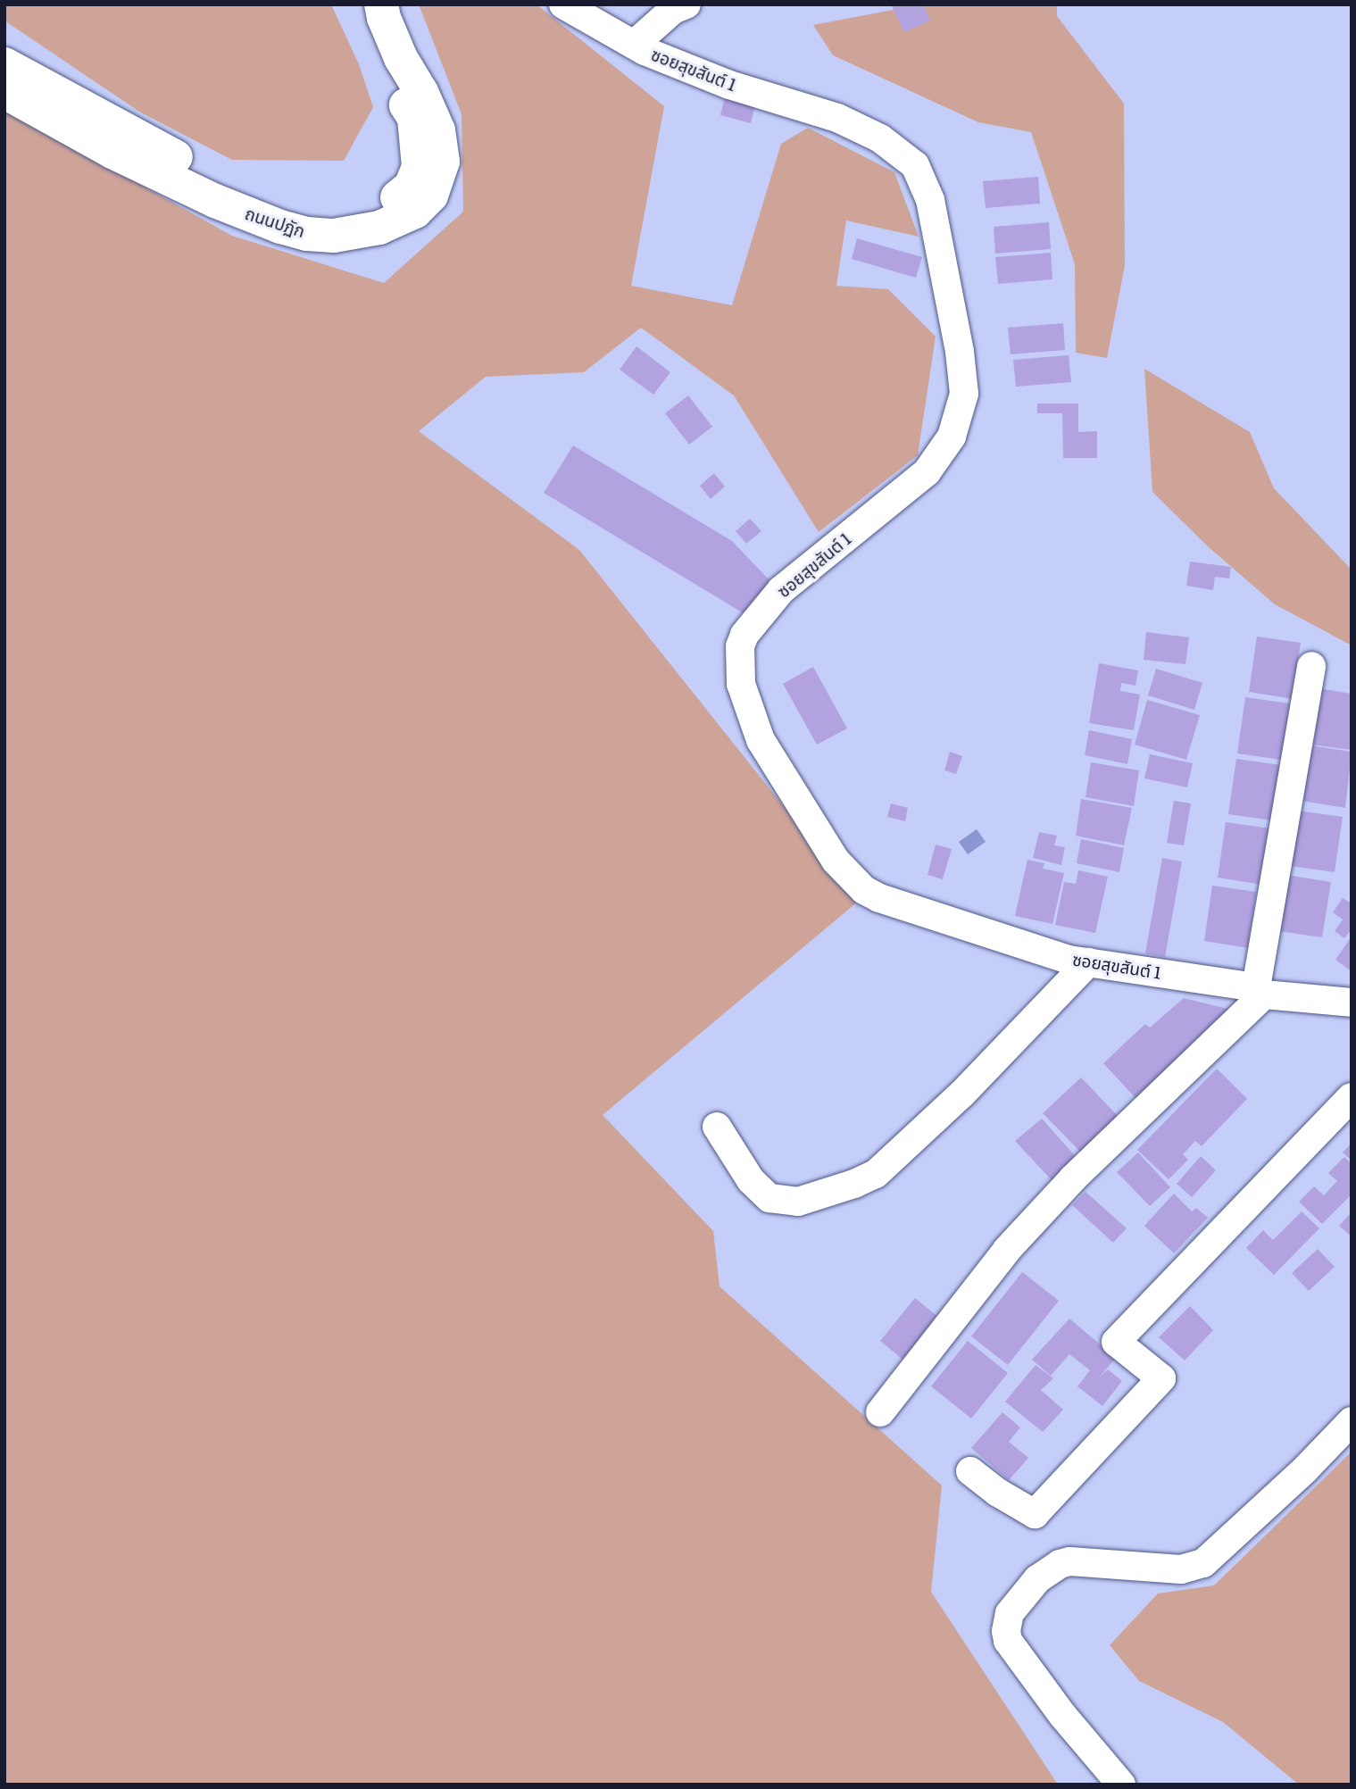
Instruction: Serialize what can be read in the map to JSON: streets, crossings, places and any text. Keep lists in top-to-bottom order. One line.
{"streets":{"main road":["ถนนปฏัก"],"street":["ซอยสุขสันต์ 1"]}}
